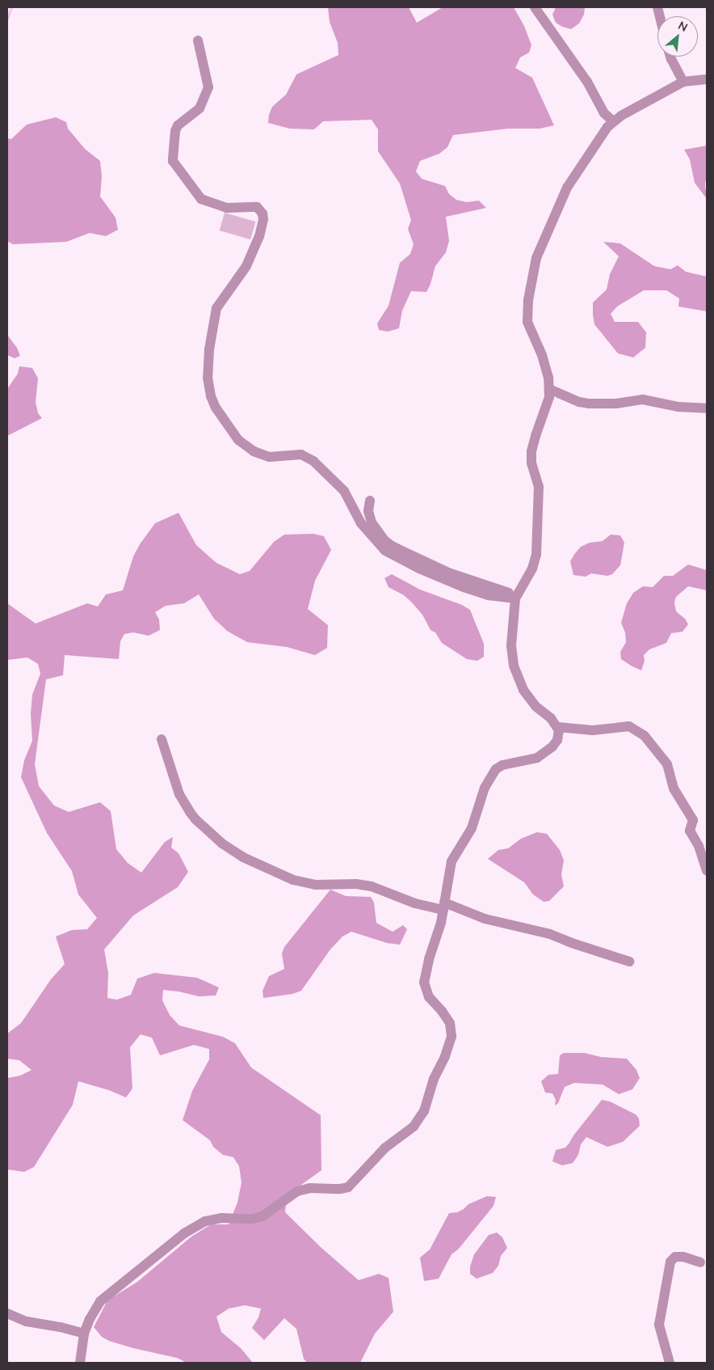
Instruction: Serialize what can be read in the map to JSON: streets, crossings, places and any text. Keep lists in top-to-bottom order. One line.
{"north":"top right"}
